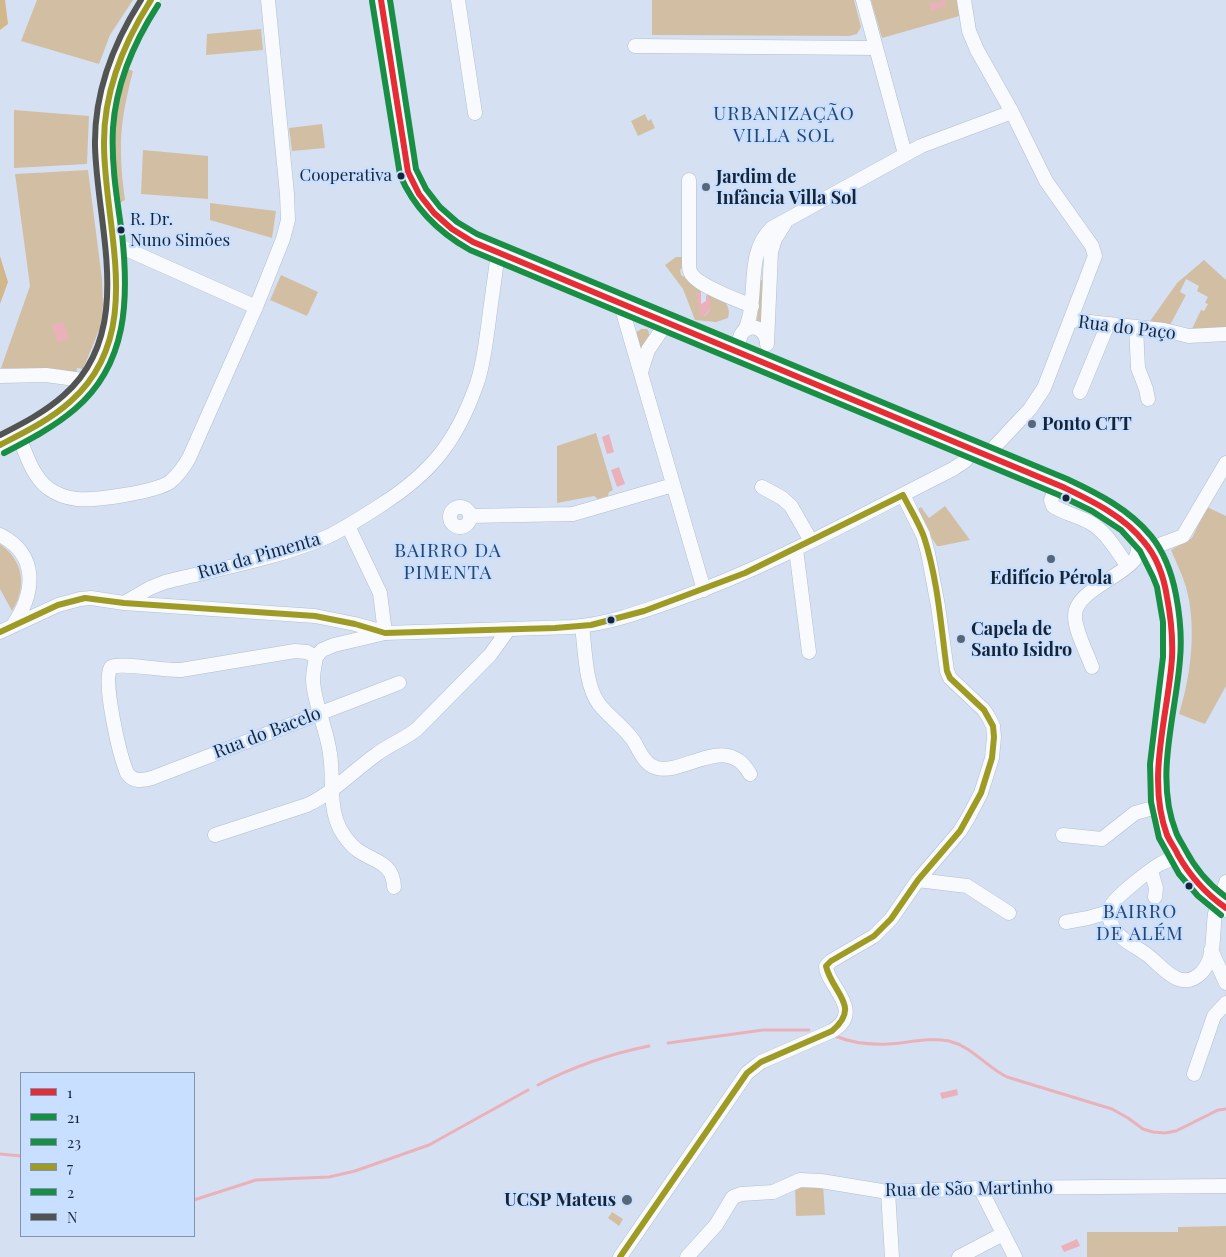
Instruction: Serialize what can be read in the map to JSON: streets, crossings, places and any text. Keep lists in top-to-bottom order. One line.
{"streets":{"street":["Rua do Paço","Rua da Pimenta","Rua do Bacelo","Rua de São Martinho"]},"districts":["URBANIZAÇÃO VILLA SOL","BAIRRO DA PIMENTA","BAIRRO DE ALÉM"],"places":["Cooperativa","Jardim de Infância Villa Sol","R. Dr. Nuno Simões","Ponto CTT","Edifício Pérola","Capela de Santo Isidro","UCSP Mateus"],"lines":["transit line 1","transit line 23","transit line 7","transit line N","transit line 21","transit line 2"],"legend":["1","21","23","7","2","N"]}
